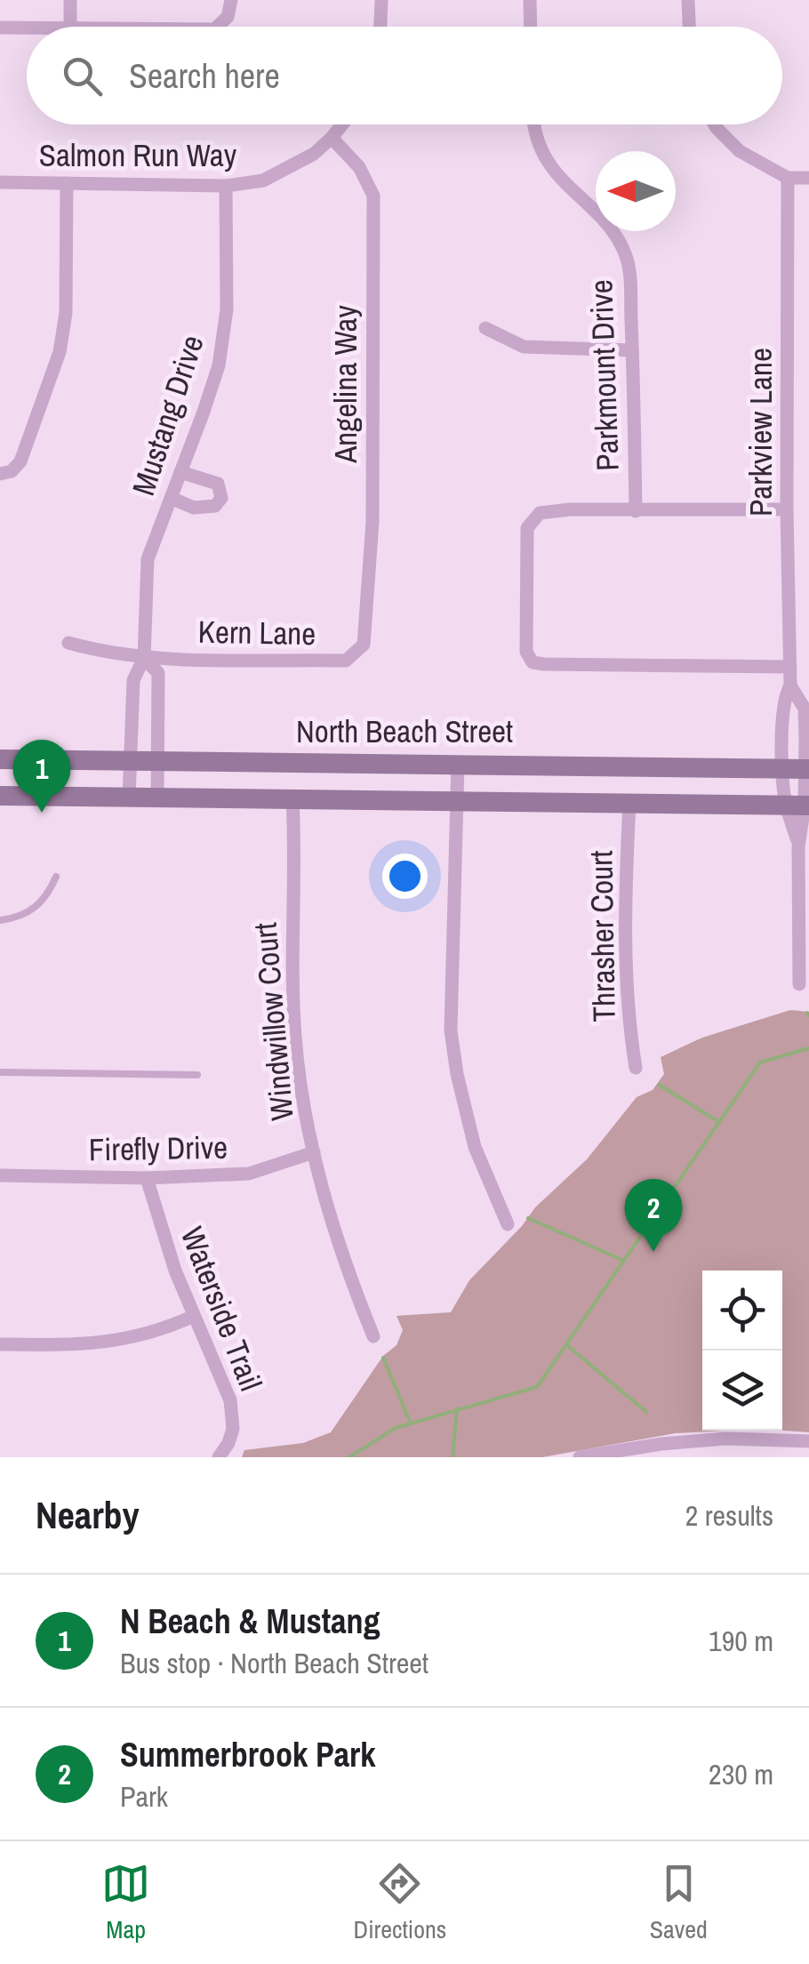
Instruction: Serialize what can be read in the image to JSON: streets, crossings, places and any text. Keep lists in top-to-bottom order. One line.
{"streets":{"main road":["North Beach Street"],"street":["Salmon Run Way","Parkmount Drive","Angelina Way","Mustang Drive","Parkview Lane","Kern Lane","Thrasher Court","Windwillow Court","Firefly Drive","Waterside Trail"]},"crossings":[["Salmon Run Way","Angelina Way"],["Salmon Run Way","Mustang Drive"],["Angelina Way","Kern Lane"],["Mustang Drive","Kern Lane"],["Mustang Drive","North Beach Street"],["Parkview Lane","North Beach Street"],["Windwillow Court","Firefly Drive"],["Firefly Drive","Waterside Trail"]],"north":"left","page":{"search":"Search here","pins":["1","2"],"heading":["Nearby","2 results"],"list":[{"mark":"1","name":"N Beach & Mustang","note":"Bus stop · North Beach Street","value":"190 m"},{"mark":"2","name":"Summerbrook Park","note":"Park","value":"230 m"}],"nav":["Map","Directions","Saved"]}}
